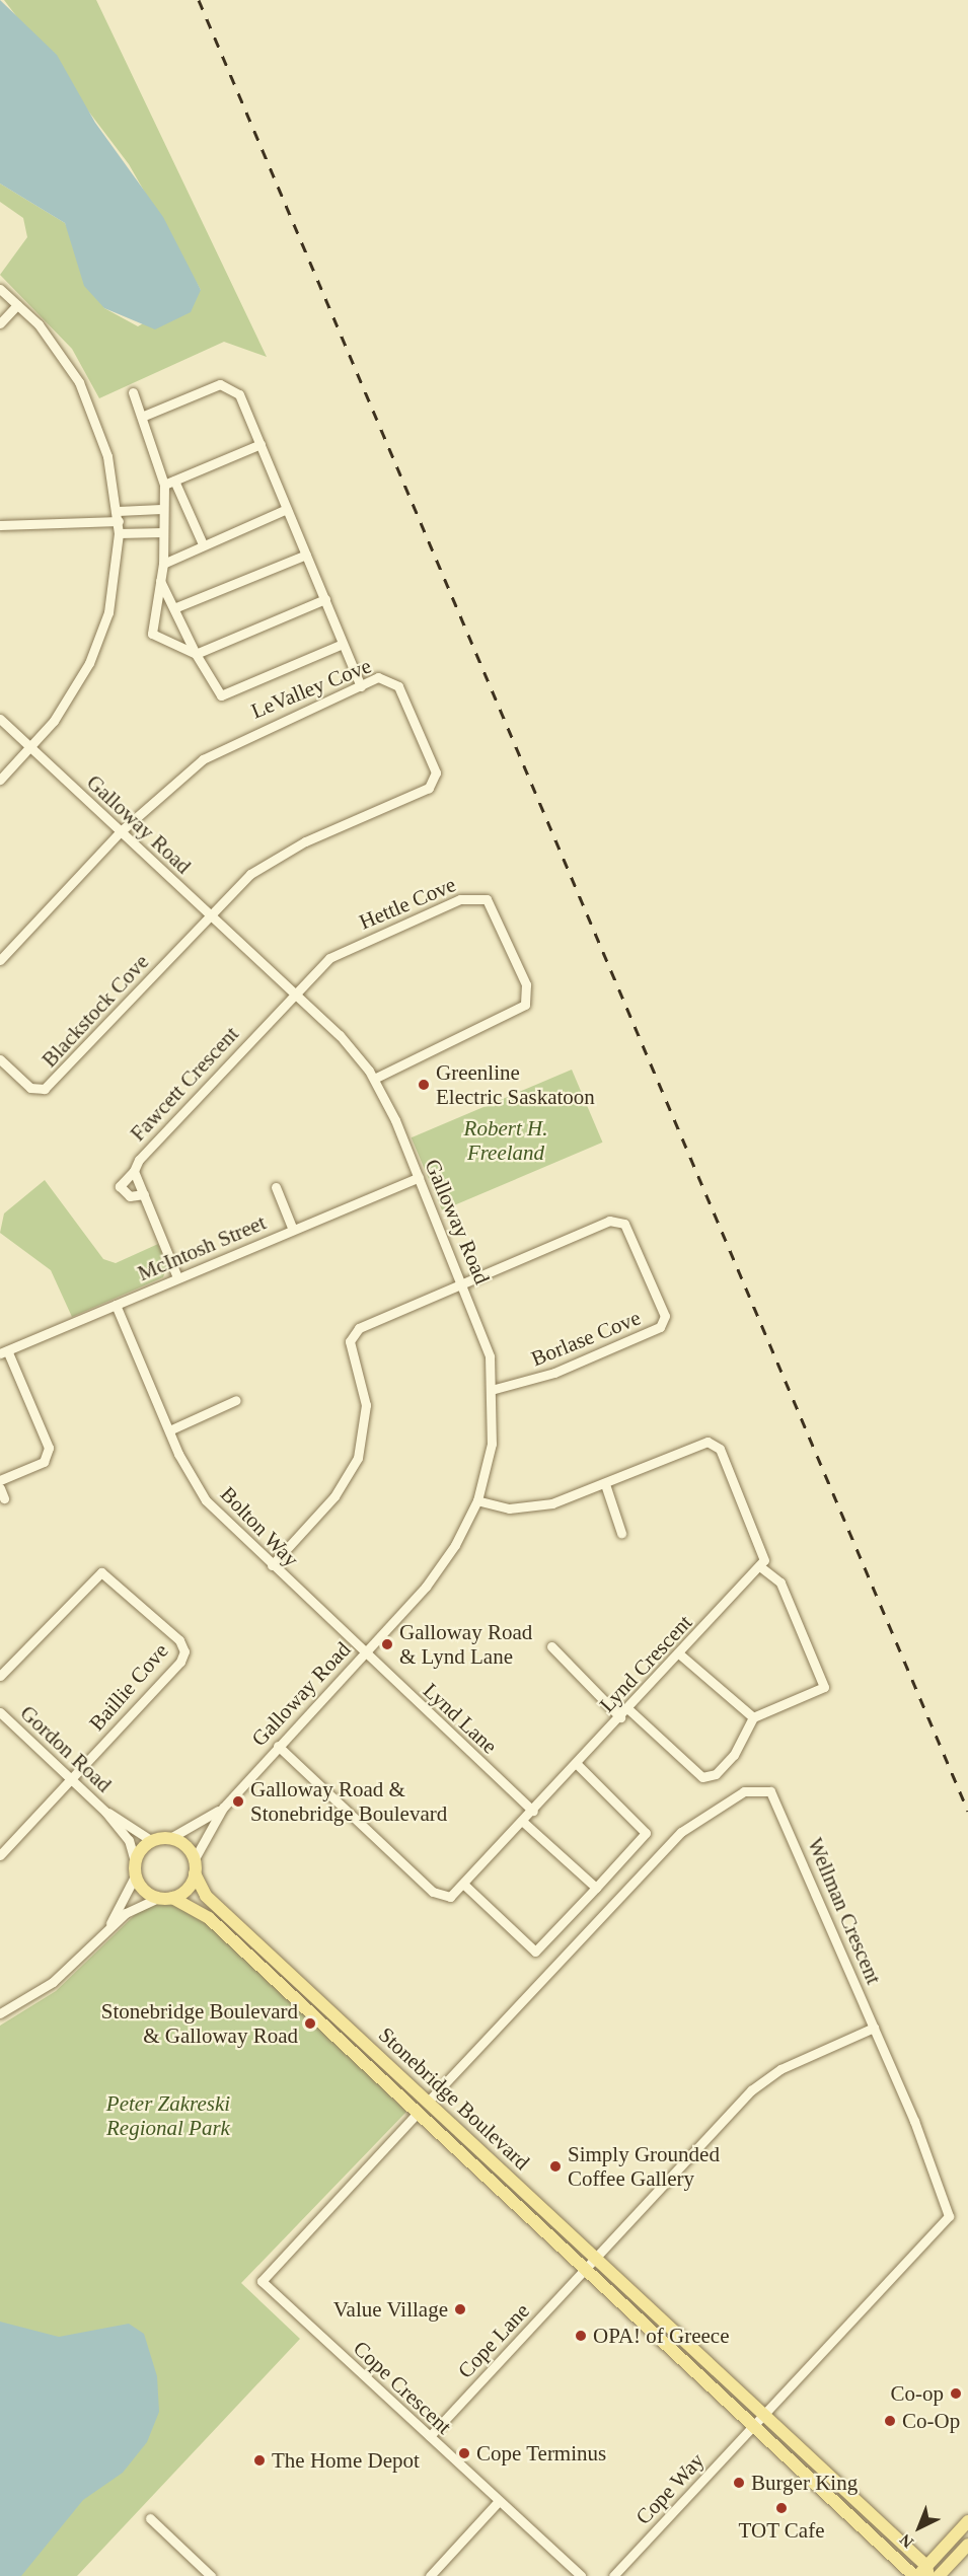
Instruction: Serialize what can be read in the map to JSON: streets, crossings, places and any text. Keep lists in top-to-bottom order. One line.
{"streets":{"main road":["Stonebridge Boulevard"],"street":["LeValley Cove","Galloway Road","Hettle Cove","Blackstock Cove","Fawcett Crescent","McIntosh Street","Borlase Cove","Bolton Way","Lynd Crescent","Baillie Cove","Lynd Lane","Gordon Road","Wellman Crescent","Cope Lane","Cope Crescent","Cope Way"]},"crossings":[["LeValley Cove","Galloway Road"],["LeValley Cove","Blackstock Cove"],["Galloway Road","Hettle Cove"],["Galloway Road","Blackstock Cove"],["Galloway Road","Fawcett Crescent"],["Galloway Road","McIntosh Street"],["Galloway Road","Borlase Cove"],["Galloway Road","Bolton Way"],["Galloway Road","Lynd Crescent"],["Galloway Road","Lynd Lane"],["Galloway Road","Gordon Road"],["Galloway Road","Stonebridge Boulevard"],["Hettle Cove","Fawcett Crescent"],["Fawcett Crescent","McIntosh Street"],["McIntosh Street","Bolton Way"],["Bolton Way","Lynd Lane"],["Lynd Crescent","Lynd Lane"],["Baillie Cove","Gordon Road"],["Gordon Road","Stonebridge Boulevard"],["Wellman Crescent","Stonebridge Boulevard"],["Wellman Crescent","Cope Lane"],["Wellman Crescent","Cope Way"],["Stonebridge Boulevard","Cope Lane"],["Stonebridge Boulevard","Cope Crescent"],["Stonebridge Boulevard","Cope Way"],["Cope Lane","Cope Crescent"]],"parks":["Robert H. Freeland","Peter Zakreski Regional Park"],"places":["Greenline Electric Saskatoon","Galloway Road & Lynd Lane","Galloway Road & Stonebridge Boulevard","Stonebridge Boulevard & Galloway Road","Simply Grounded Coffee Gallery","Value Village","OPA! of Greece","Co-op","Co-Op","Cope Terminus","The Home Depot","Burger King","TOT Cafe"],"north":"bottom left"}
